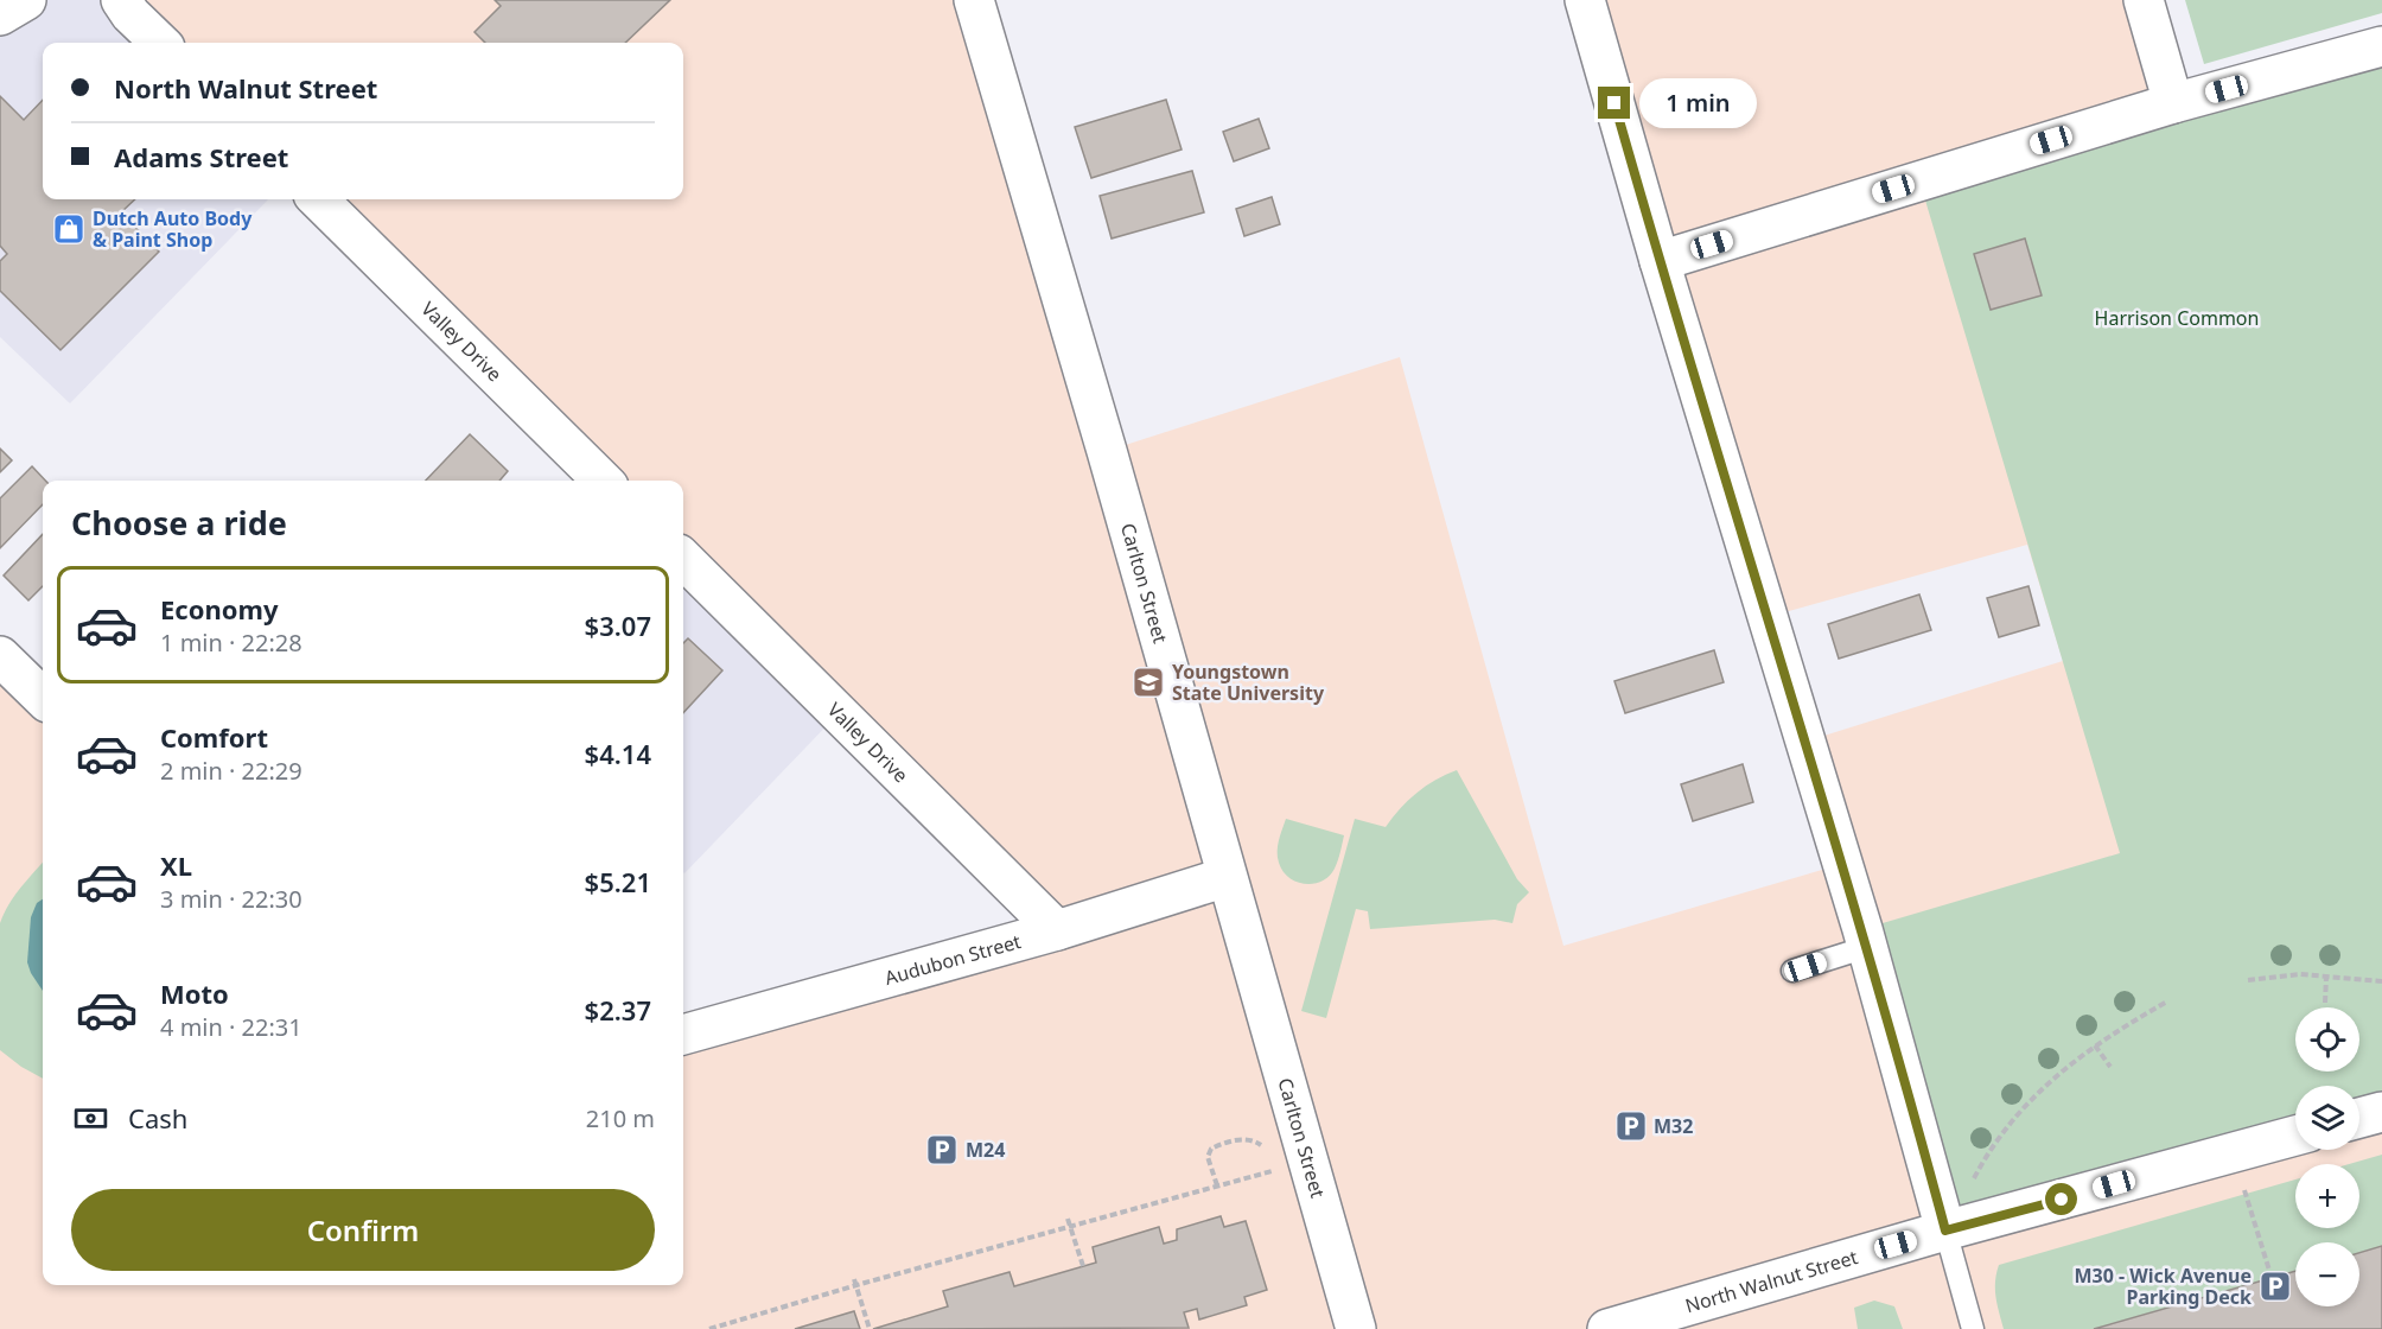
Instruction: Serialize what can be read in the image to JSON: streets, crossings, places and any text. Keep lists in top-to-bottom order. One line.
{"streets":{"street":["Valley Drive","Carlton Street","Audubon Street","North Walnut Street"]},"crossings":[["Valley Drive","Audubon Street"],["Carlton Street","Audubon Street"]],"parks":["Harrison Common"],"places":{"shop":["Dutch Auto Body & Paint Shop"],"school or university":["Youngstown State University"],"parking":["M32","M24","M30 - Wick Avenue Parking Deck"]},"page":{"banner":["North Walnut Street","Adams Street"],"bubble":"1 min","heading":"Choose a ride","list":[{"name":"Economy","note":"1 min · 22:28","value":"$3.07"},{"name":"Comfort","note":"2 min · 22:29","value":"$4.14"},{"name":"XL","note":"3 min · 22:30","value":"$5.21"},{"name":"Moto","note":"4 min · 22:31","value":"$2.37"}],"map_buttons":["+","−"],"pay":["Cash","210 m"],"buttons":"Confirm"}}
